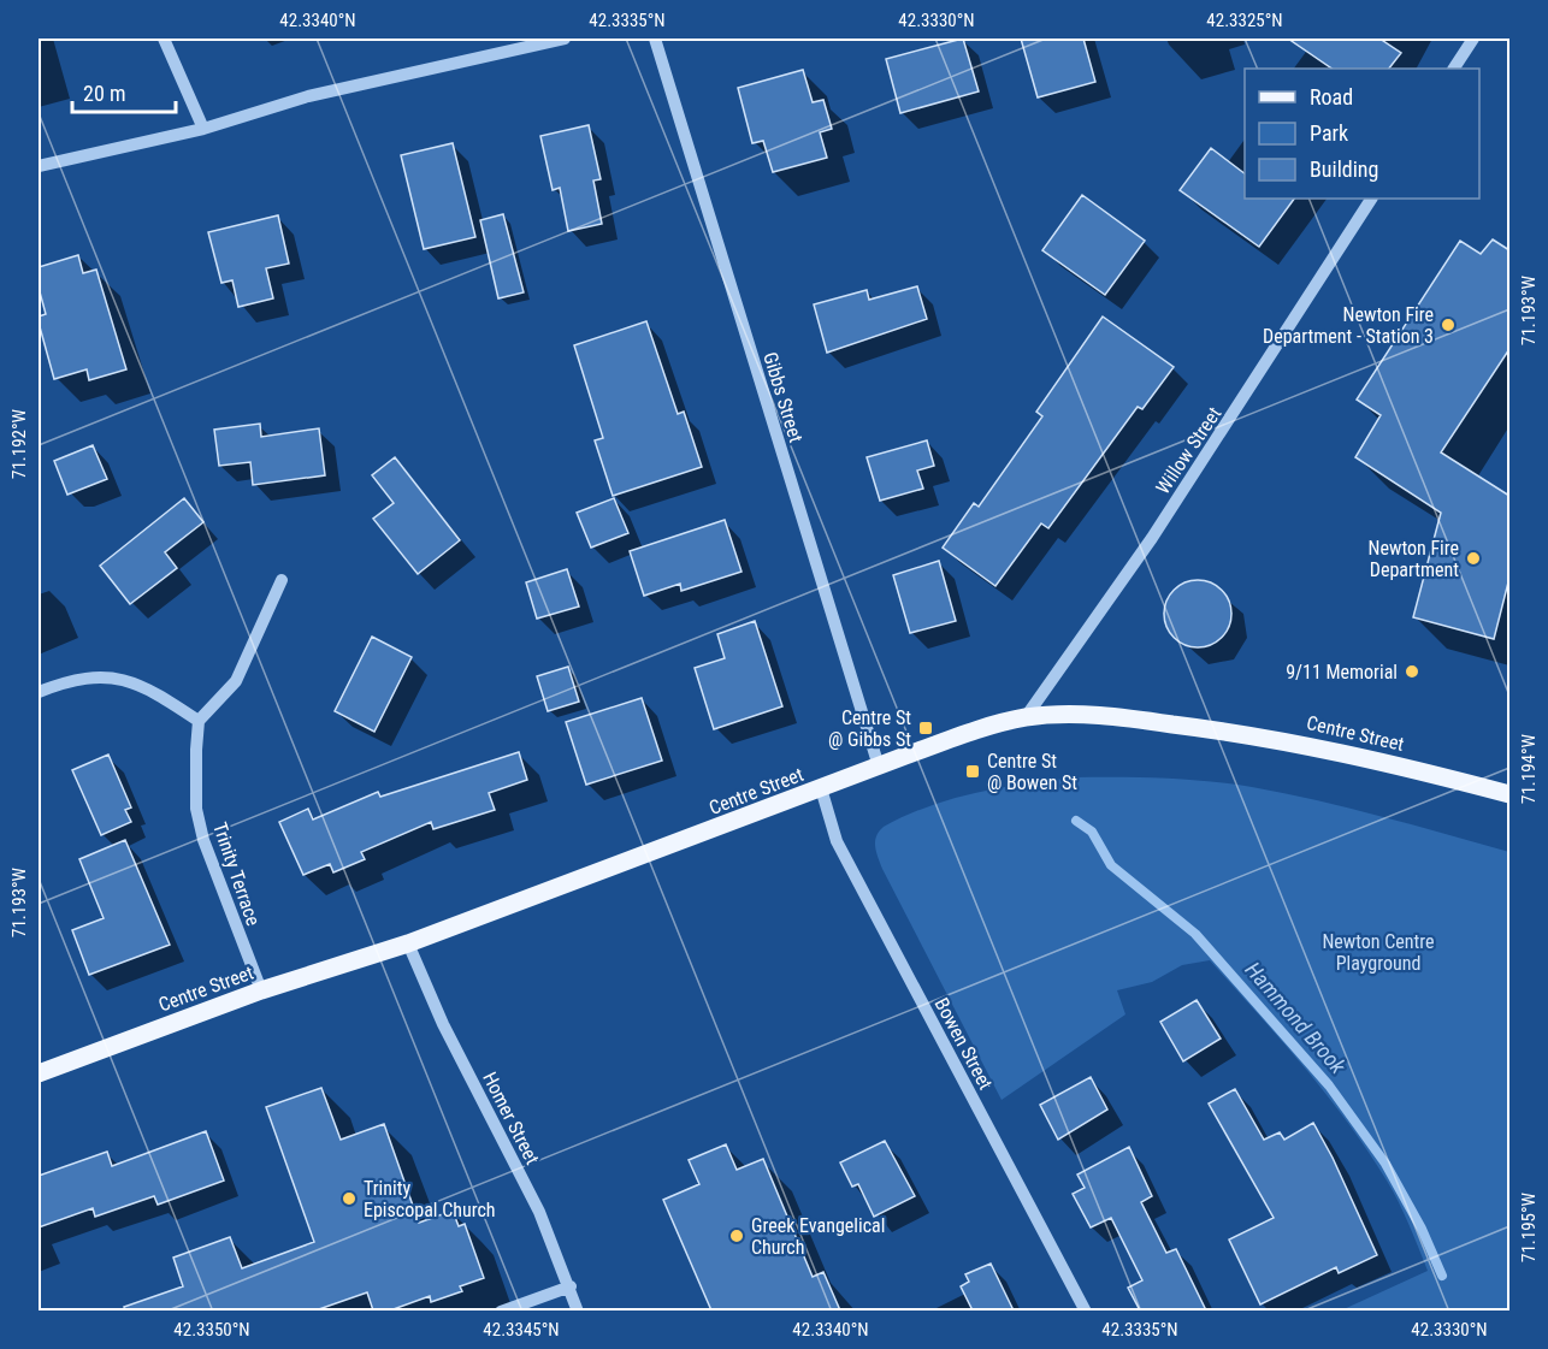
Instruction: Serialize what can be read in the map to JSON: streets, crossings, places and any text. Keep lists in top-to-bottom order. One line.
{"streets":{"main road":["Centre Street"],"street":["Gibbs Street","Willow Street","Trinity Terrace","Bowen Street","Homer Street"]},"crossings":[["Gibbs Street","Centre Street"],["Willow Street","Centre Street"],["Centre Street","Trinity Terrace"],["Centre Street","Bowen Street"],["Centre Street","Homer Street"]],"water":["Hammond Brook"],"parks":["Newton Centre Playground"],"places":{"other":["Newton Fire Department - Station 3","Newton Fire Department","9/11 Memorial","Trinity Episcopal Church","Greek Evangelical Church"],"transit":["Centre St @ Gibbs St","Centre St @ Bowen St"]},"legend":["Road","Park","Building"],"scale_bar":"20 m","coordinates":["42.3340°N","42.3335°N","42.3330°N","42.3325°N","71.193°W","71.192°W","71.194°W","71.195°W","42.3350°N","42.3345°N"]}
